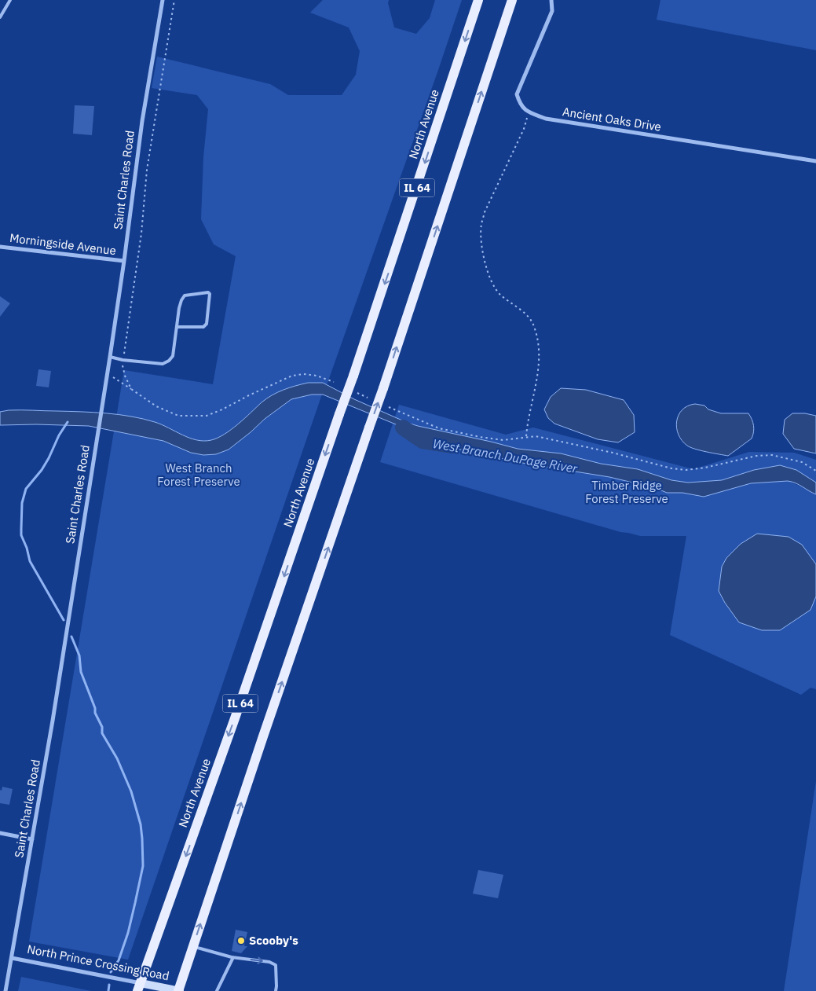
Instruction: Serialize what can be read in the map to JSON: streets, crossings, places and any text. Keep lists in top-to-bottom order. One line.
{"streets":{"main road":["North Avenue","IL 64"],"street":["Ancient Oaks Drive","Saint Charles Road","Morningside Avenue","North Prince Crossing Road"]},"crossings":[["North Avenue","North Prince Crossing Road"],["Saint Charles Road","Morningside Avenue"],["Saint Charles Road","North Prince Crossing Road"],["IL 64","North Prince Crossing Road"]],"water":["West Branch DuPage River"],"parks":["West Branch Forest Preserve","Timber Ridge Forest Preserve"],"places":["Scooby's"]}
